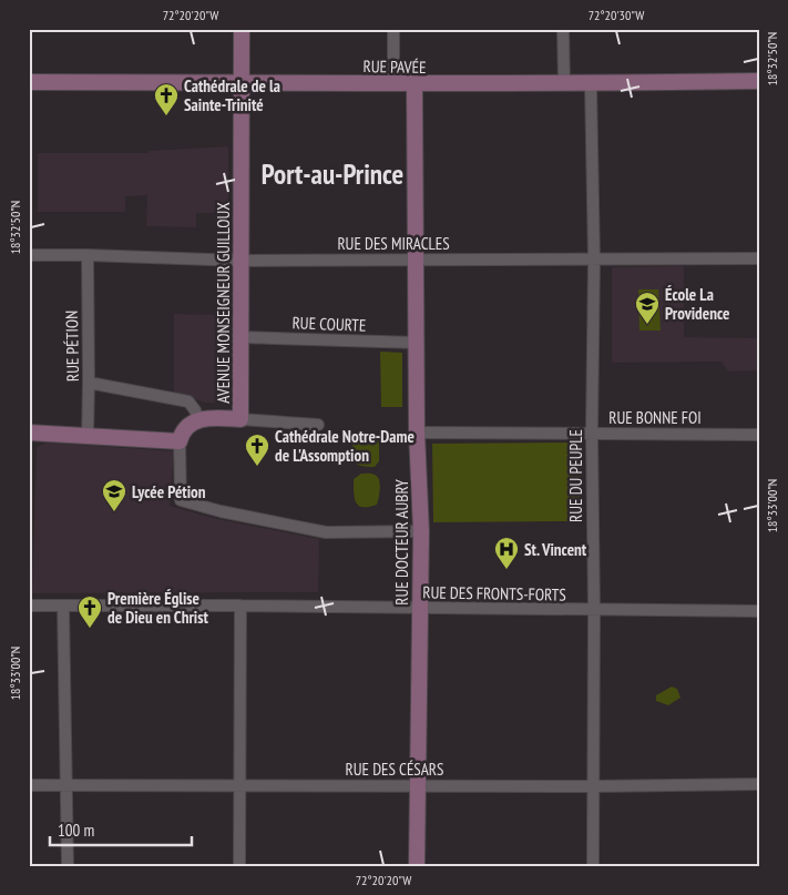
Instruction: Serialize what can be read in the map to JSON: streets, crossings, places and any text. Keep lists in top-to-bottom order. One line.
{"streets":{"street":["RUE PAVÉE","RUE DES MIRACLES","AVENUE MONSEIGNEUR GUILLOUX","RUE COURTE","RUE PÉTION","RUE BONNE FOI","RUE DU PEUPLE","RUE DOCTEUR AUBRY","RUE DES FRONTS-FORTS","RUE DES CÉSARS"]},"crossings":[["RUE PAVÉE","AVENUE MONSEIGNEUR GUILLOUX"],["RUE PAVÉE","RUE DU PEUPLE"],["RUE PAVÉE","RUE DOCTEUR AUBRY"],["RUE DES MIRACLES","AVENUE MONSEIGNEUR GUILLOUX"],["RUE DES MIRACLES","RUE PÉTION"],["RUE DES MIRACLES","RUE DU PEUPLE"],["RUE DES MIRACLES","RUE DOCTEUR AUBRY"],["AVENUE MONSEIGNEUR GUILLOUX","RUE COURTE"],["RUE COURTE","RUE DOCTEUR AUBRY"],["RUE BONNE FOI","RUE DU PEUPLE"],["RUE BONNE FOI","RUE DOCTEUR AUBRY"],["RUE DU PEUPLE","RUE DES FRONTS-FORTS"],["RUE DU PEUPLE","RUE DES CÉSARS"],["RUE DOCTEUR AUBRY","RUE DES FRONTS-FORTS"],["RUE DOCTEUR AUBRY","RUE DES CÉSARS"]],"districts":["Port-au-Prince"],"places":{"church":["Cathédrale de la Sainte-Trinité","Cathédrale Notre-Dame de L'Assomption","Première Église de Dieu en Christ"],"school or university":["École La Providence","Lycée Pétion"],"hospital":["St. Vincent"]},"scale_bar":"100 m","coordinates":["72°20'20\"W","72°20'30\"W","18°32'50\"N","18°33'00\"N"]}
